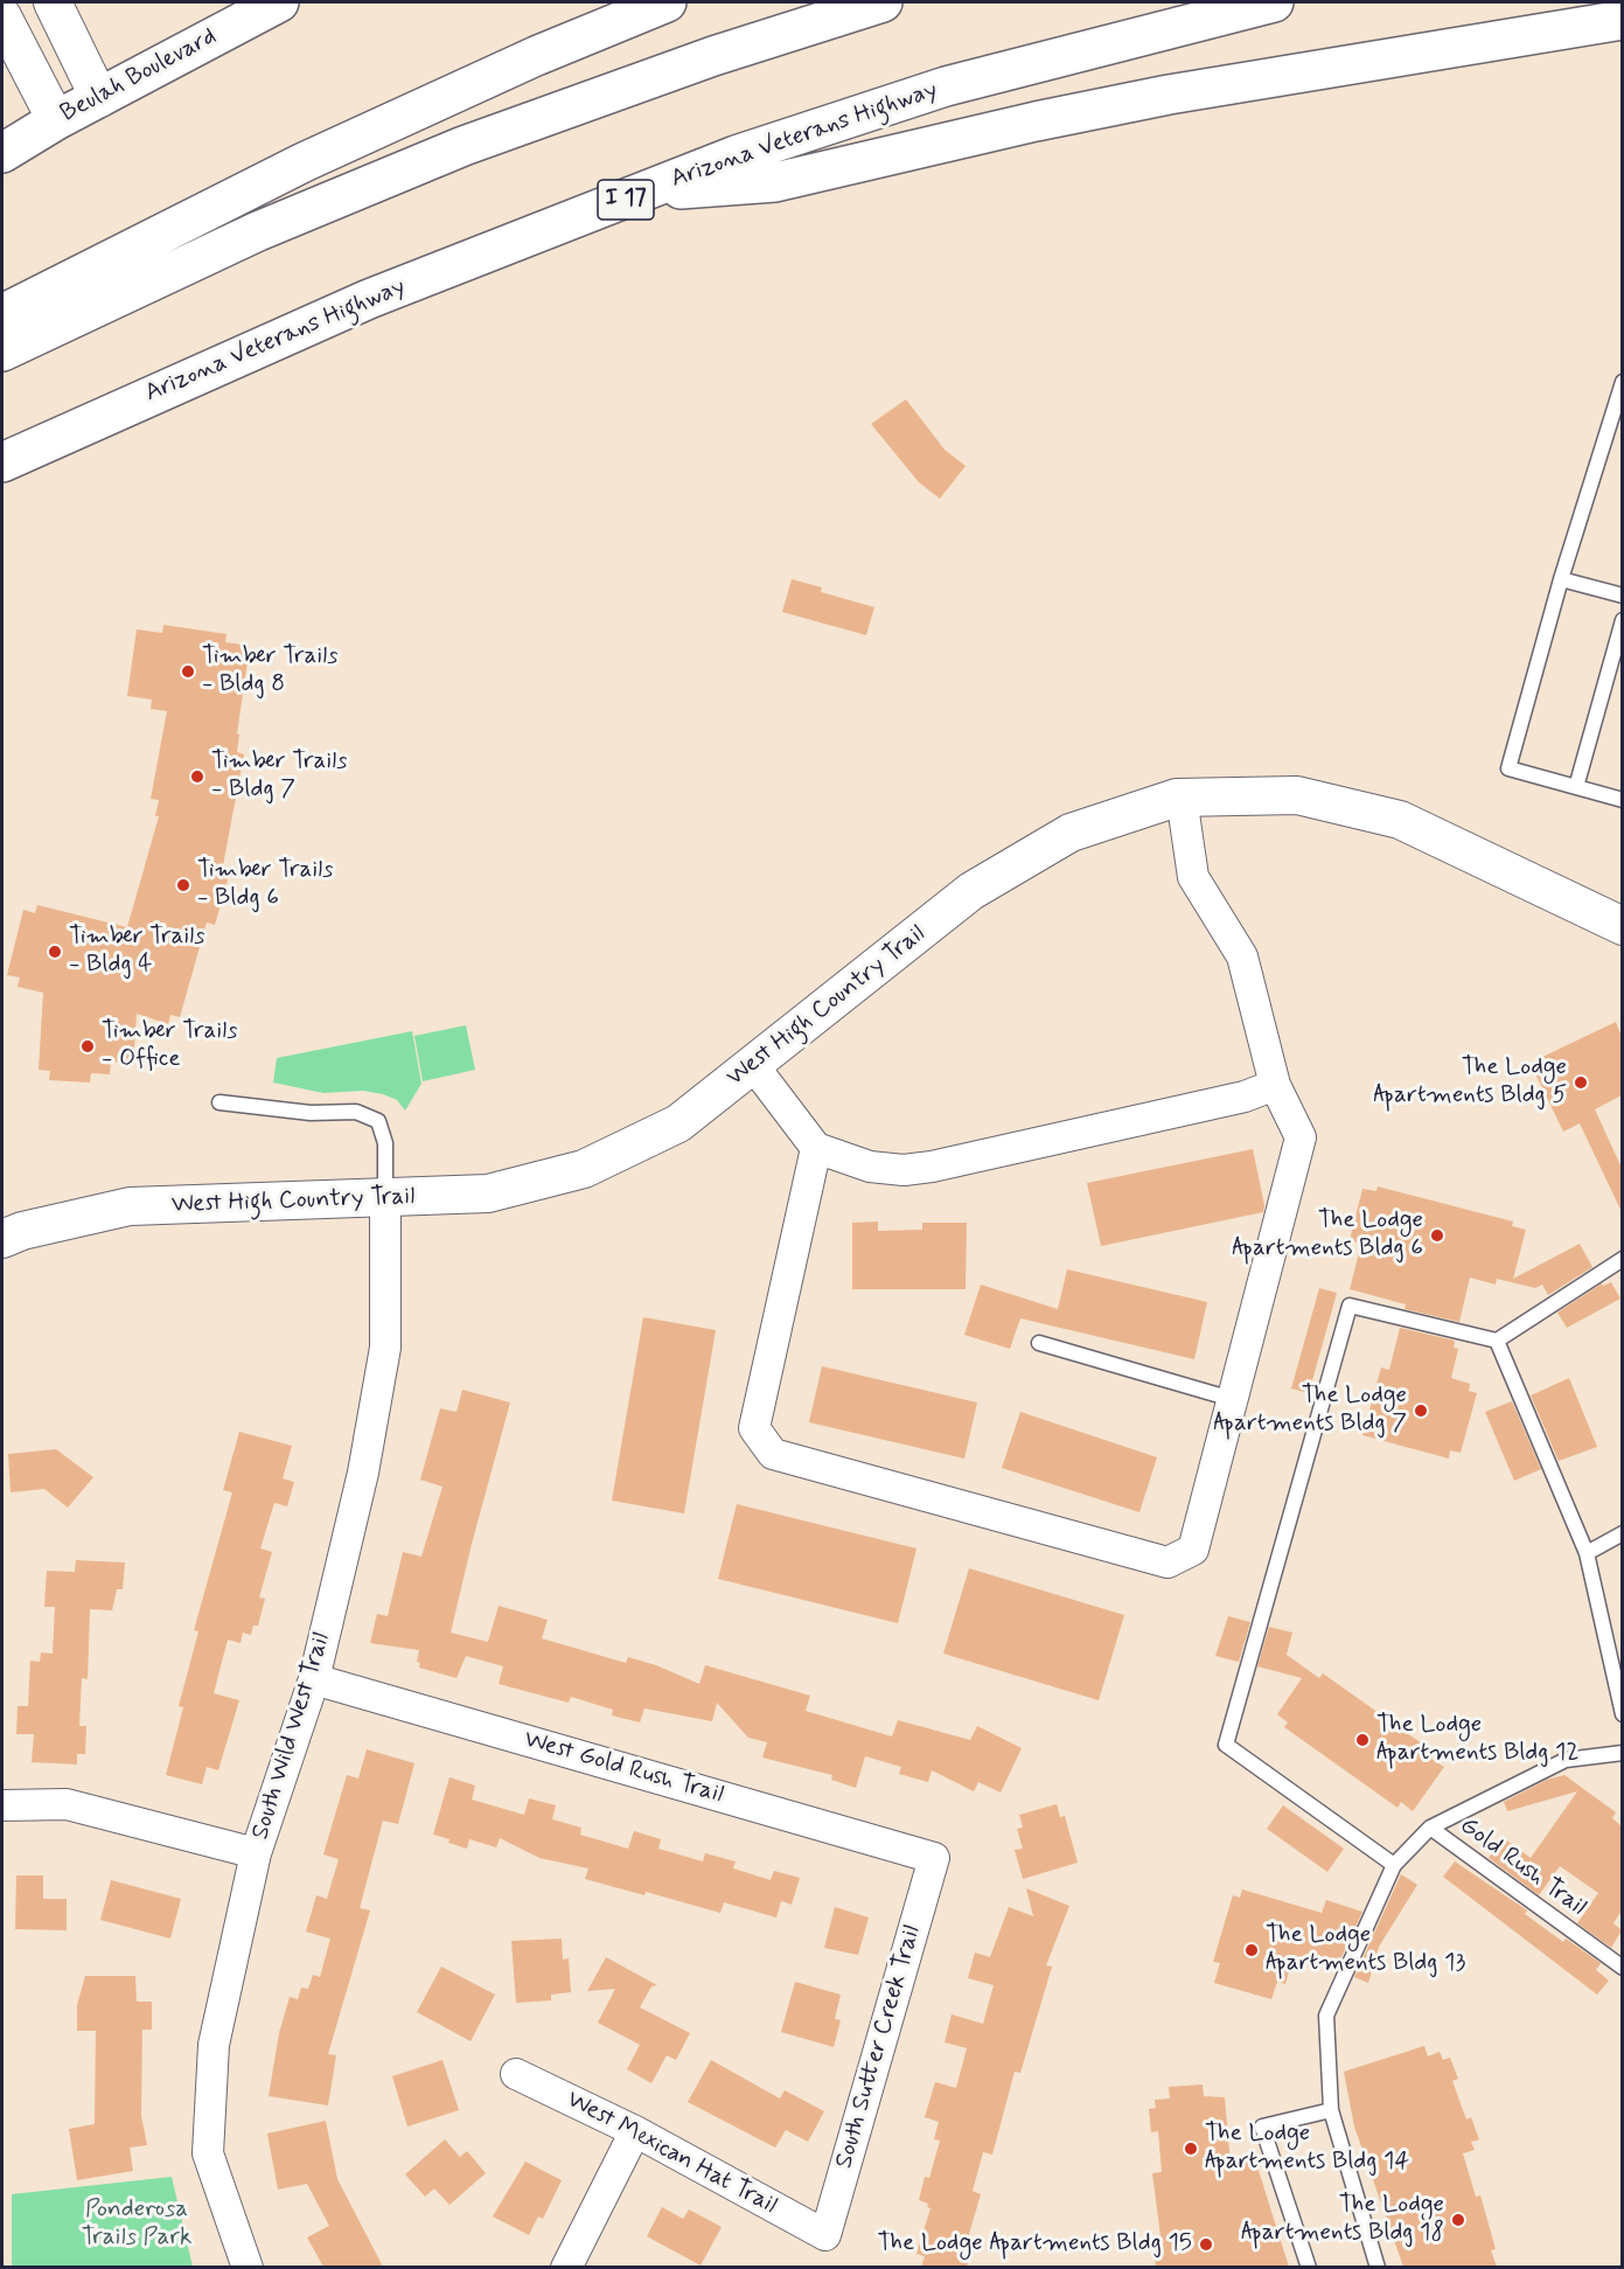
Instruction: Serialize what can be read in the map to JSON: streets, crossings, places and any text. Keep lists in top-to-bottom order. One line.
{"streets":{"main road":["Beulah Boulevard","Arizona Veterans Highway","I 17"],"street":["West High Country Trail","South Wild West Trail","West Gold Rush Trail","South Sutter Creek Trail","West Mexican Hat Trail"],"lane":["Gold Rush Trail"]},"crossings":[["West High Country Trail","South Wild West Trail"],["South Wild West Trail","West Gold Rush Trail"],["West Gold Rush Trail","South Sutter Creek Trail"],["South Sutter Creek Trail","West Mexican Hat Trail"]],"parks":["Ponderosa Trails Park"],"places":["Timber Trails - Bldg 8","Timber Trails - Bldg 7","Timber Trails - Bldg 6","Timber Trails - Bldg 4","Timber Trails - Office","The Lodge Apartments Bldg 5","The Lodge Apartments Bldg 6","The Lodge Apartments Bldg 7","The Lodge Apartments Bldg 12","The Lodge Apartments Bldg 13","The Lodge Apartments Bldg 14","The Lodge Apartments Bldg 18","The Lodge Apartments Bldg 15"]}
